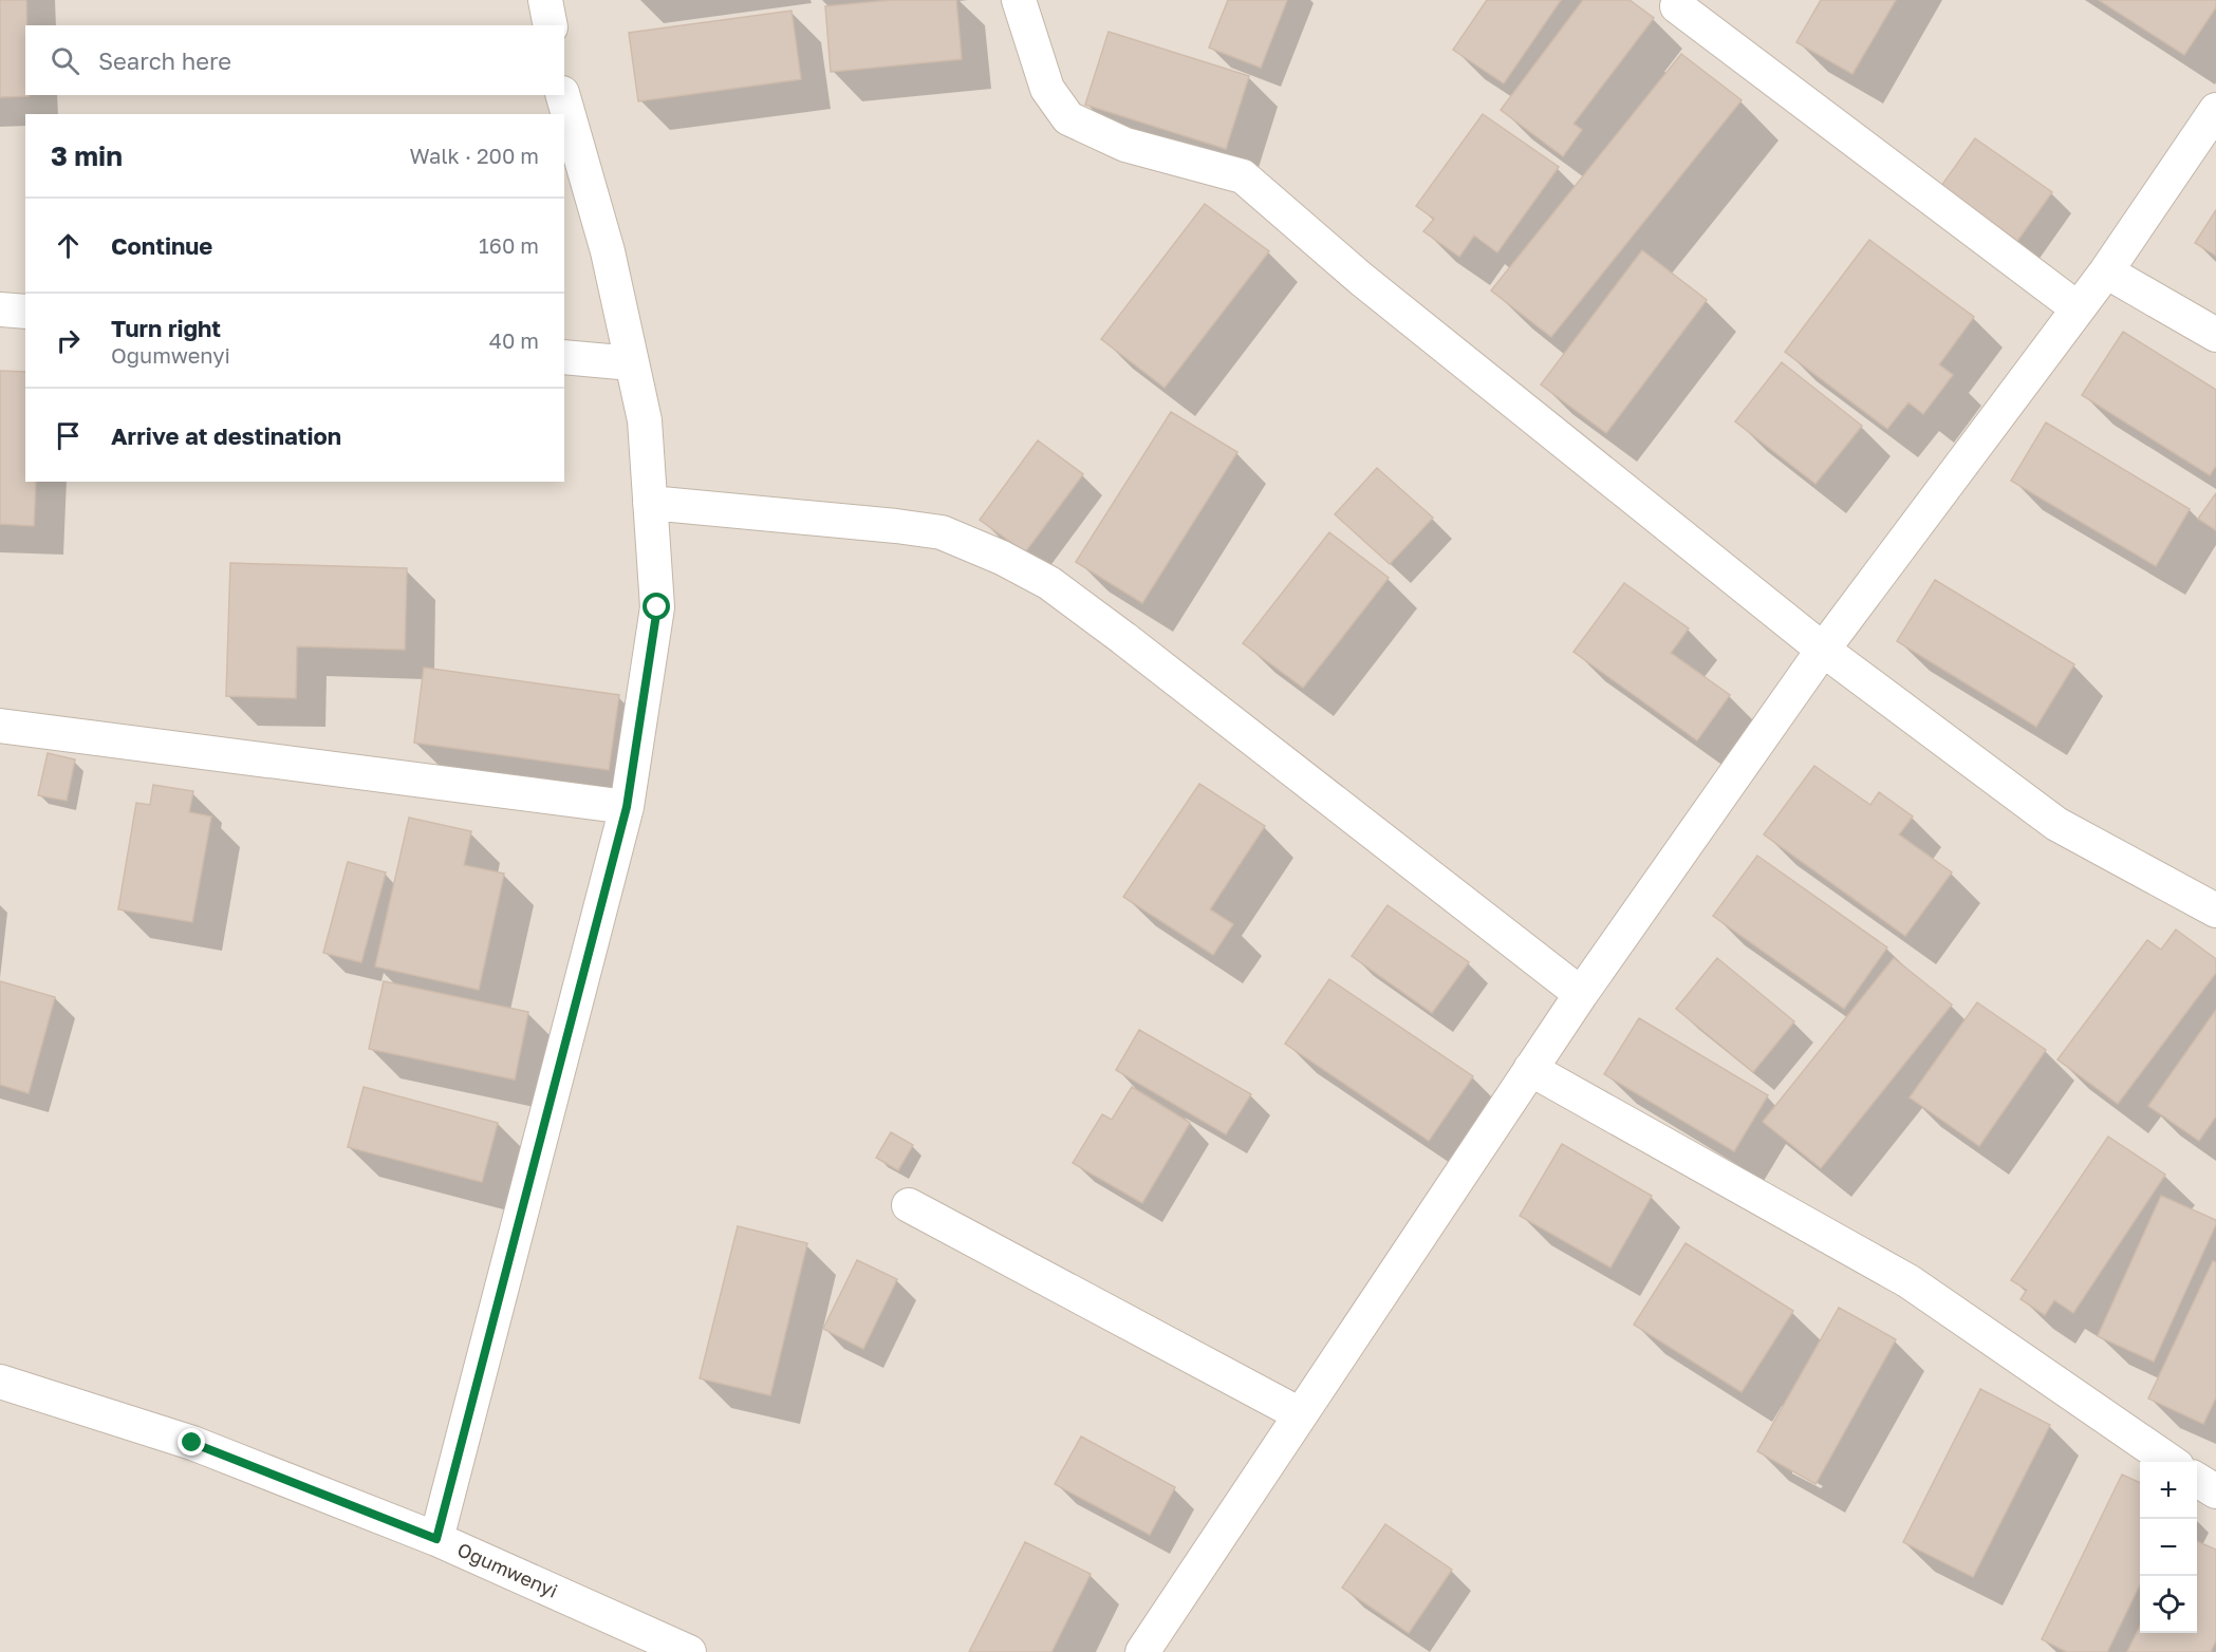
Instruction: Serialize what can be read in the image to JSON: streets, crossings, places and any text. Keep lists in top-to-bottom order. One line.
{"streets":{"street":["Ogumwenyi"]},"page":{"search":"Search here","heading":["3 min","Walk · 200 m"],"list":[["Continue","160 m"],["Turn right","Ogumwenyi","40 m"],"Arrive at destination"],"map_buttons":["+","−"]}}
